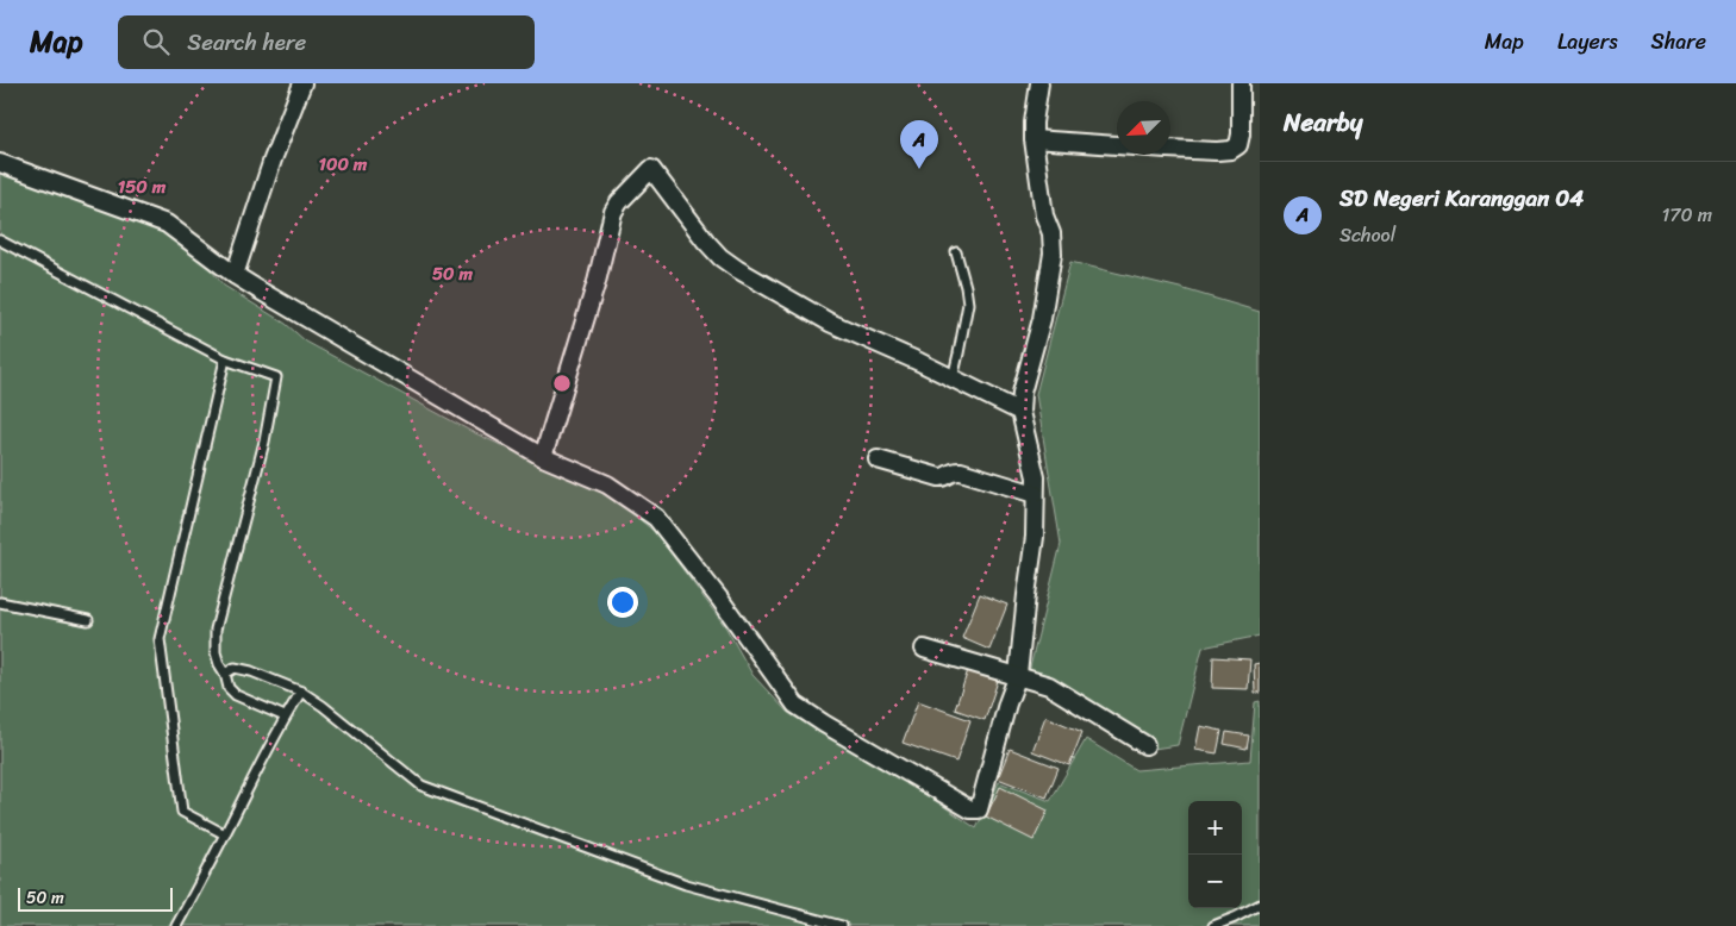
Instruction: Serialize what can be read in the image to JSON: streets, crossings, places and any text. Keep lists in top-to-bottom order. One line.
{"scale_bar":"50 m","north":"bottom left","page":{"header":"Map","search":"Search here","nav":["Map","Layers","Share"],"heading":"Nearby","pins":"A","list":[{"mark":"A","name":"SD Negeri Karanggan 04","note":"School","value":"170 m"}],"map_buttons":["+","−"],"scale":"50 m"},"rings":["100 m","150 m","50 m"]}
